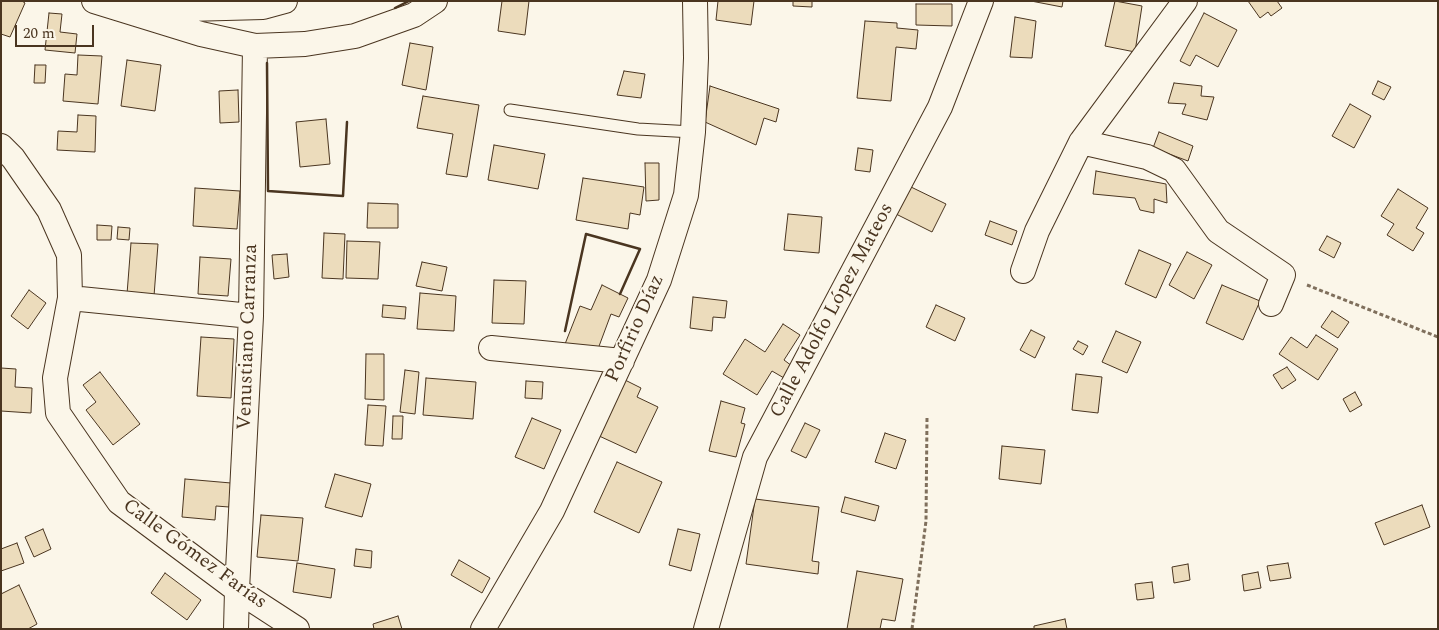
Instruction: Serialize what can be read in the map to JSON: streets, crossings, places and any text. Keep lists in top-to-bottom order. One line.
{"streets":{"street":["Calle Adolfo López Mateos","Porfirio Díaz","Venustiano Carranza","Calle Gómez Farías"]},"crossings":[["Venustiano Carranza","Calle Gómez Farías"]],"scale_bar":"20 m"}
